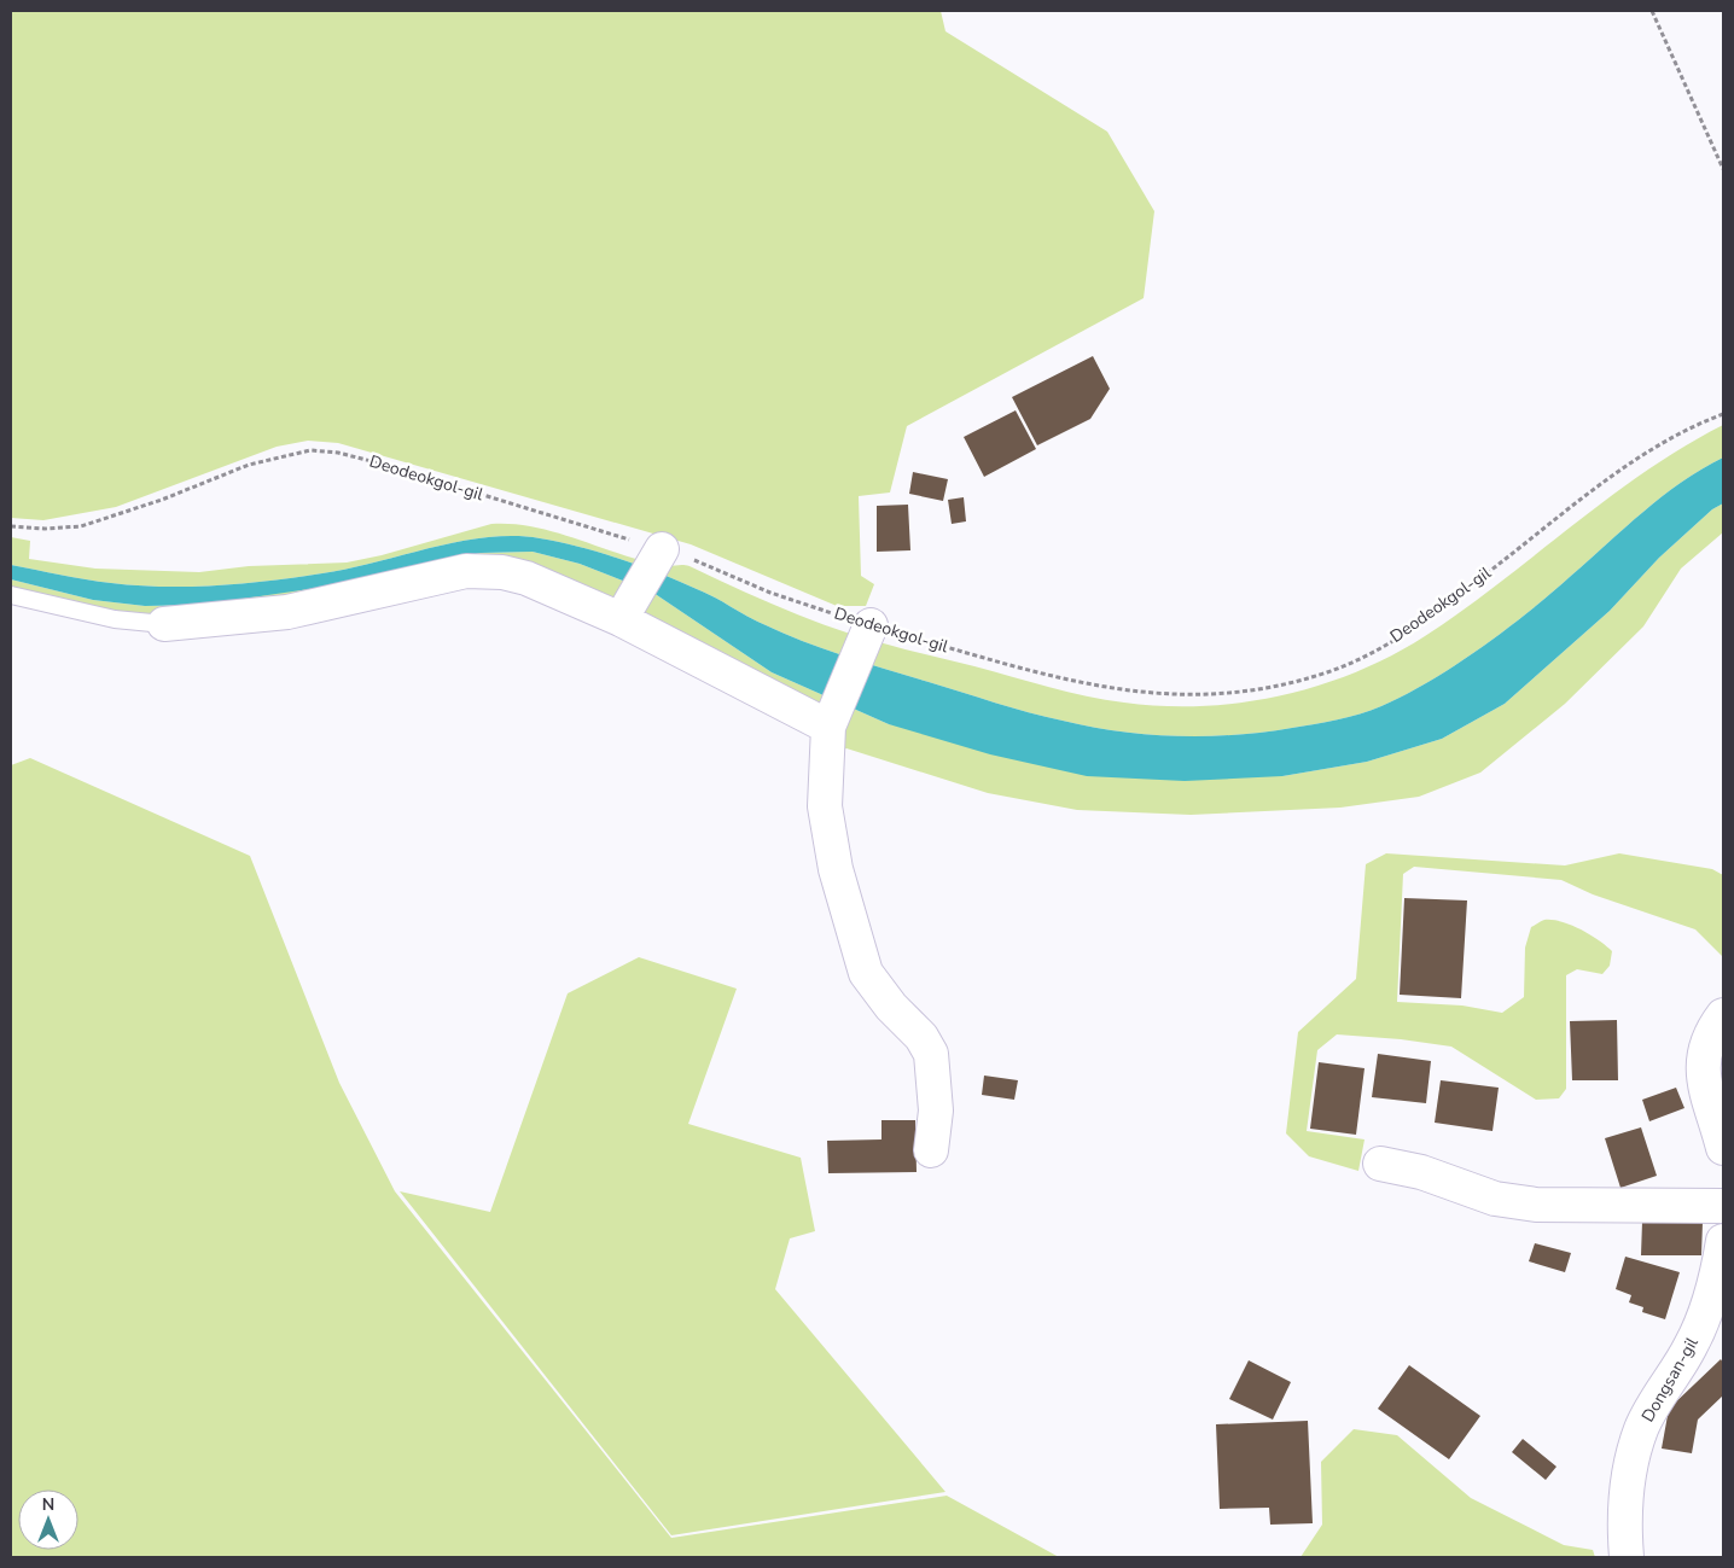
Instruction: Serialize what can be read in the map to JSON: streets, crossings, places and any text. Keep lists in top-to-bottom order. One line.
{"streets":{"street":["Dongsan-gil"],"path":["Deodeokgol-gil"]},"north":"top"}
